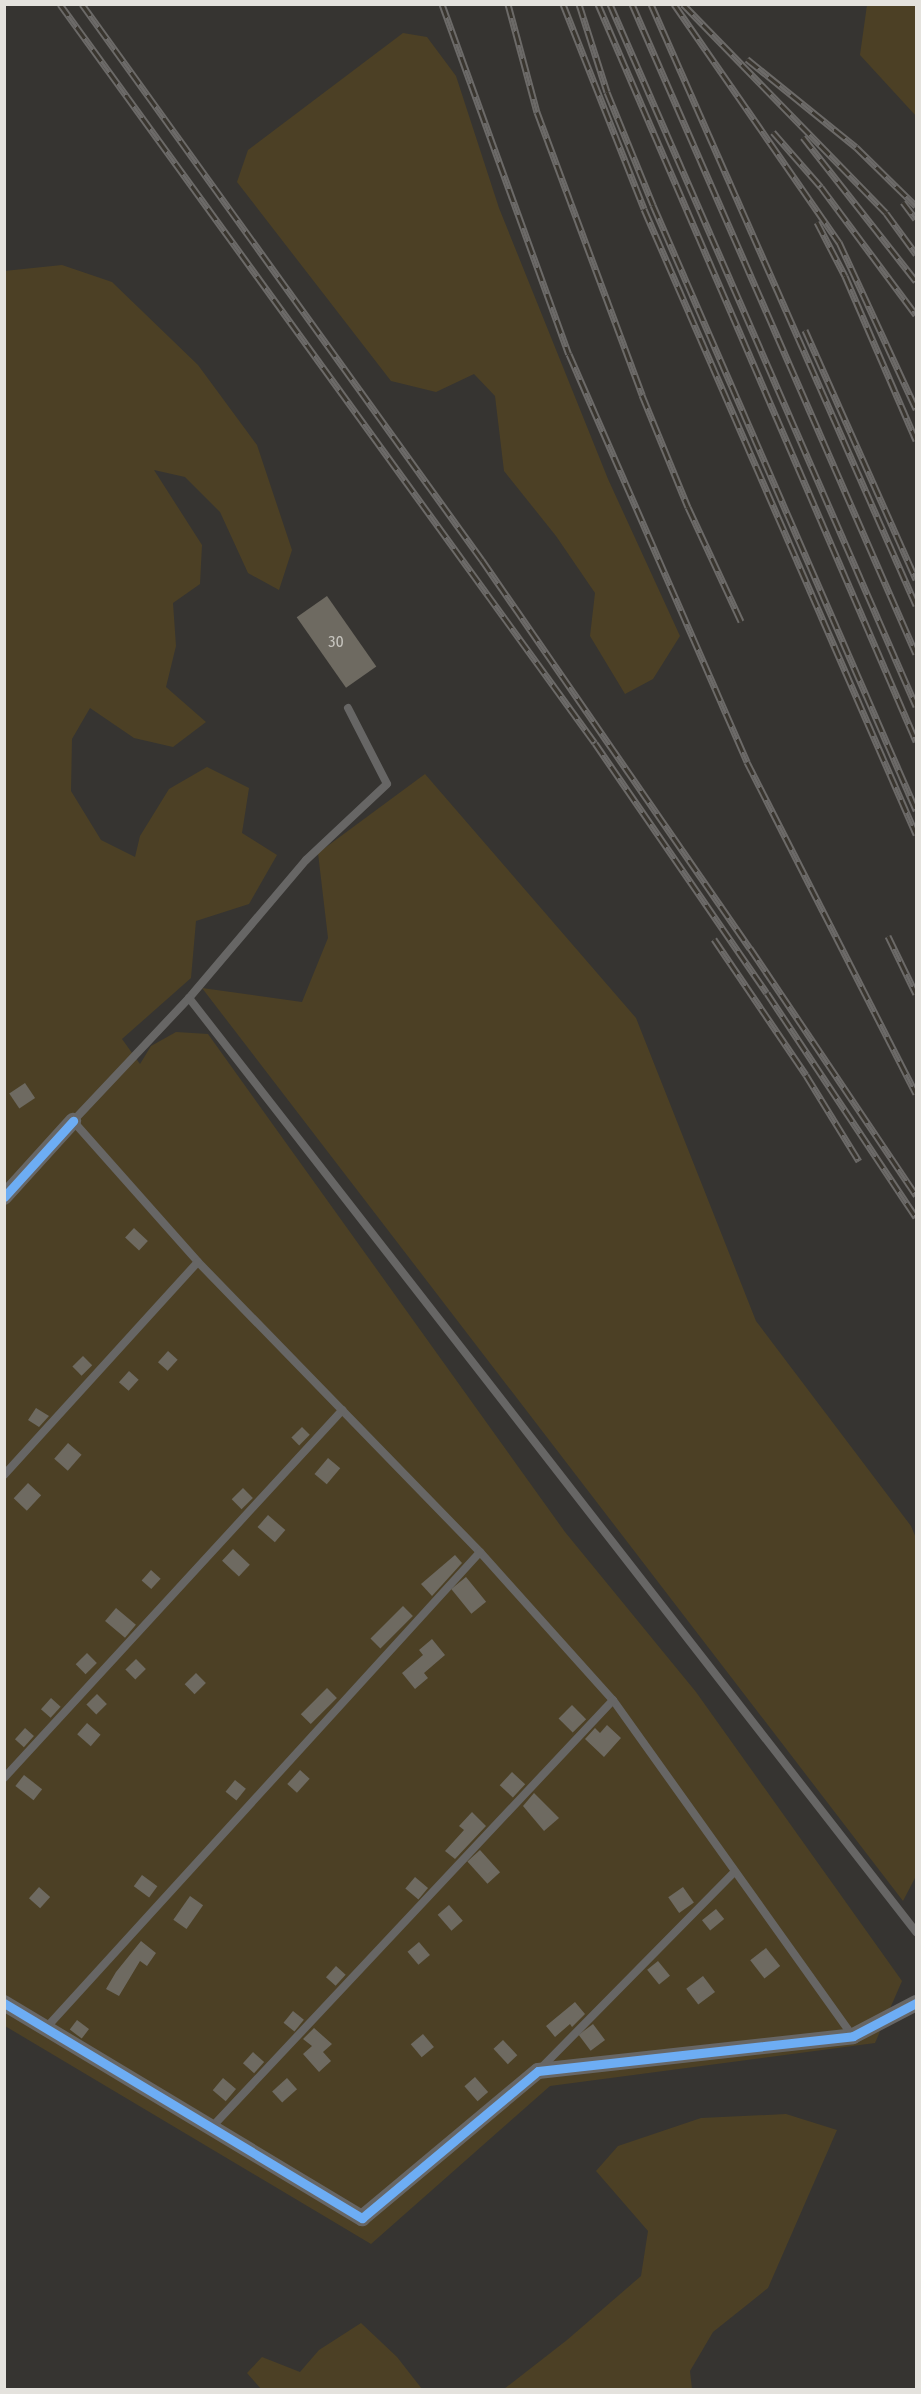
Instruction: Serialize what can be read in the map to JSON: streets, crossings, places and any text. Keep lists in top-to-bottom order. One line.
{"house_numbers":["30"]}
